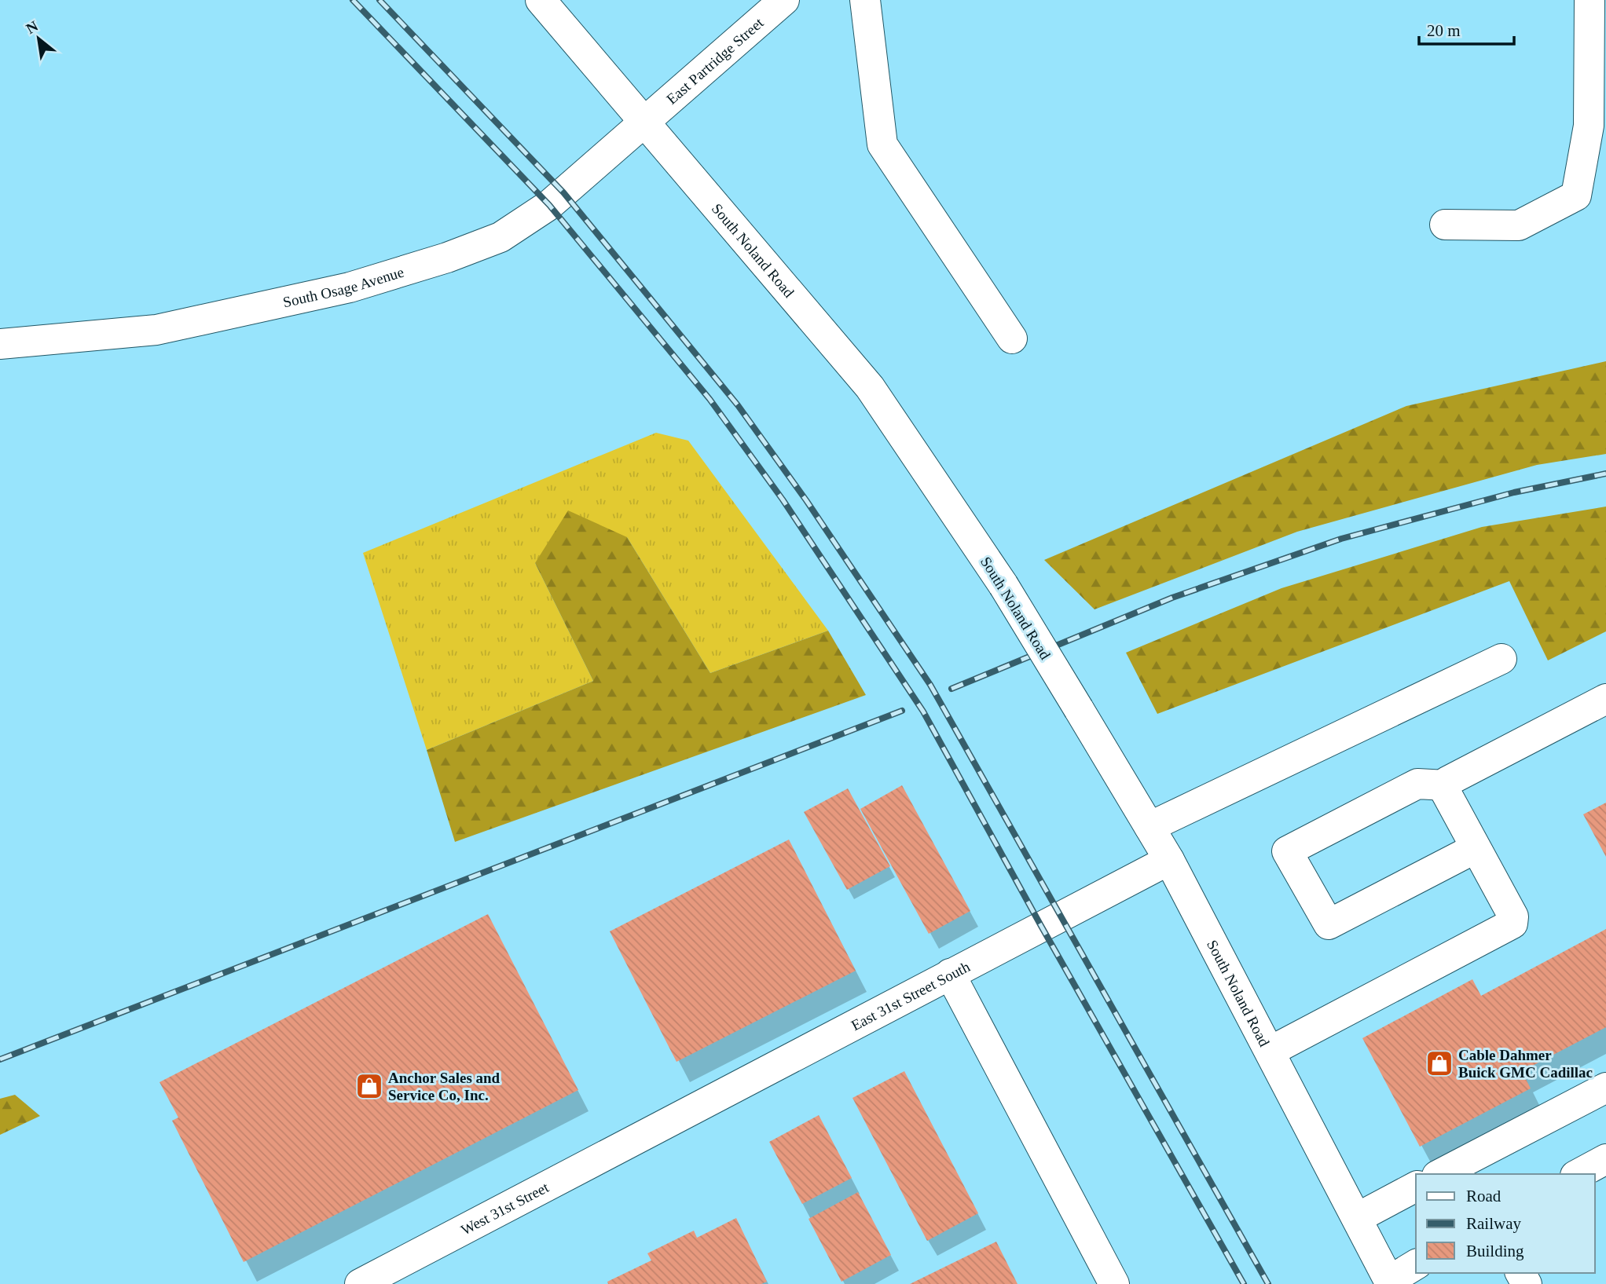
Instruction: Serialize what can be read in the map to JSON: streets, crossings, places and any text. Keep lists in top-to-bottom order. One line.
{"streets":{"street":["East Partridge Street","South Noland Road","South Osage Avenue","East 31st Street South","West 31st Street"]},"crossings":[["East Partridge Street","South Noland Road"],["East Partridge Street","South Osage Avenue"],["South Noland Road","South Osage Avenue"],["South Noland Road","East 31st Street South"],["East 31st Street South","West 31st Street"]],"places":{"shop":["Cable Dahmer Buick GMC Cadillac","Anchor Sales and Service Co, Inc."]},"legend":["Road","Railway","Building"],"scale_bar":"20 m","north":"top left"}
